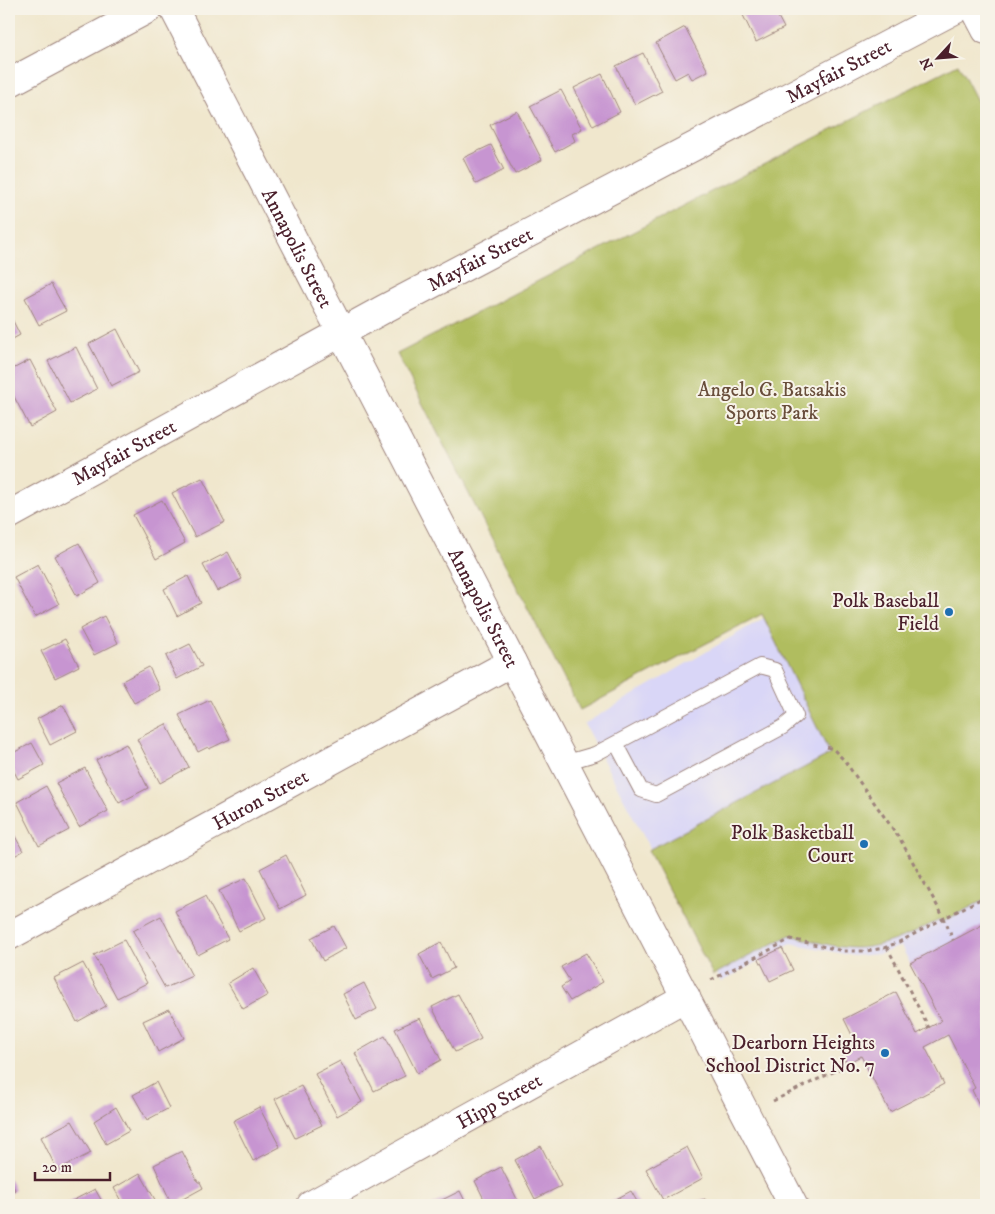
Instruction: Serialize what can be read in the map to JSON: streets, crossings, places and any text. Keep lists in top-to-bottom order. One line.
{"streets":{"street":["Mayfair Street","Annapolis Street","Huron Street","Hipp Street"]},"crossings":[["Mayfair Street","Annapolis Street"],["Annapolis Street","Huron Street"],["Annapolis Street","Hipp Street"]],"parks":["Angelo G. Batsakis Sports Park"],"places":["Polk Baseball Field","Polk Basketball Court","Dearborn Heights School District No. 7"],"scale_bar":"20 m","north":"bottom left"}
